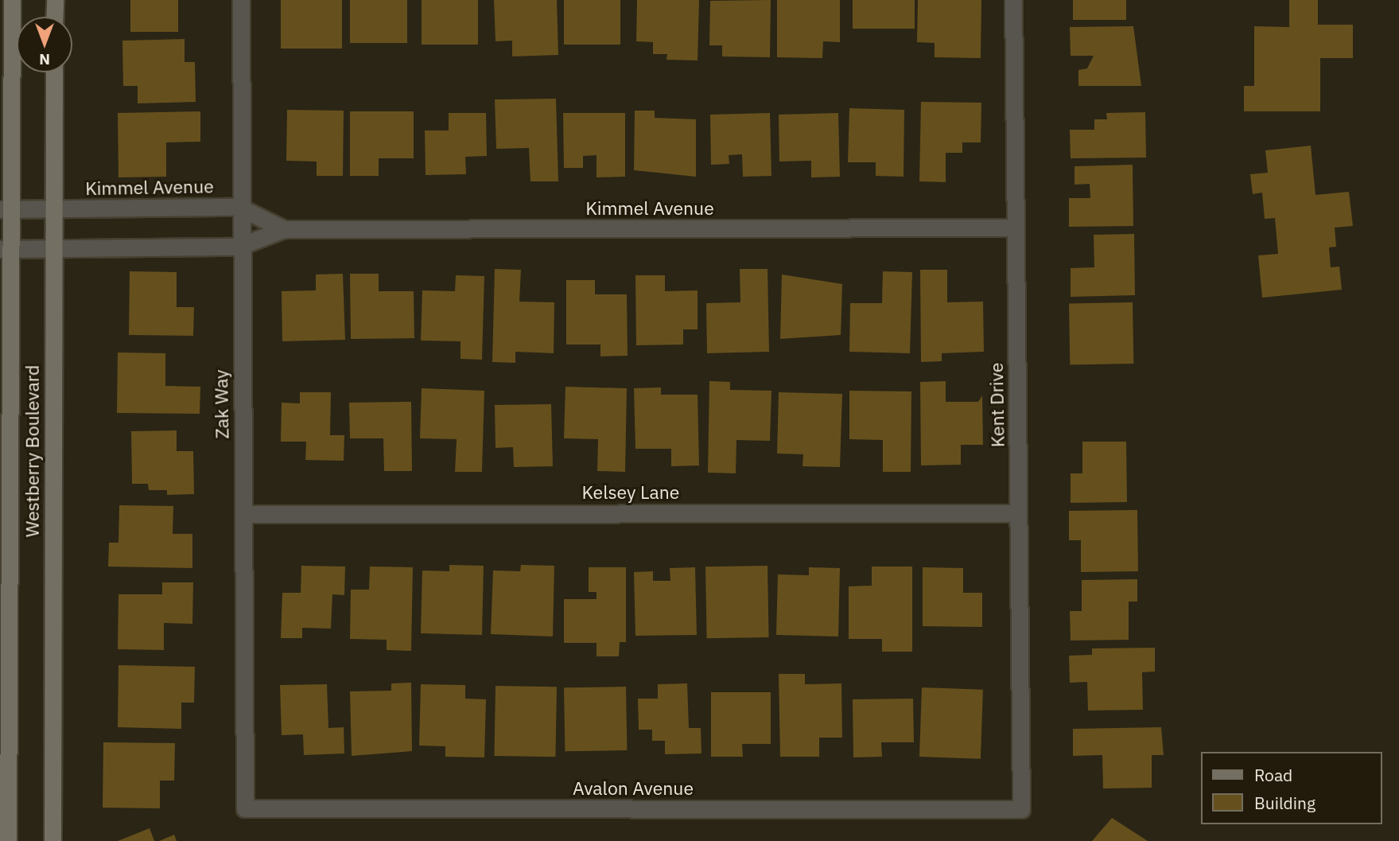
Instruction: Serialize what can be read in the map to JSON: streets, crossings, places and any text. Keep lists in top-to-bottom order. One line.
{"streets":{"street":["Kimmel Avenue","Zak Way","Kent Drive","Westberry Boulevard","Kelsey Lane","Avalon Avenue"]},"crossings":[["Kimmel Avenue","Zak Way"],["Kimmel Avenue","Kent Drive"],["Kimmel Avenue","Westberry Boulevard"],["Zak Way","Kelsey Lane"],["Zak Way","Avalon Avenue"],["Kent Drive","Kelsey Lane"],["Kent Drive","Avalon Avenue"]],"legend":["Road","Building"],"north":"bottom"}
